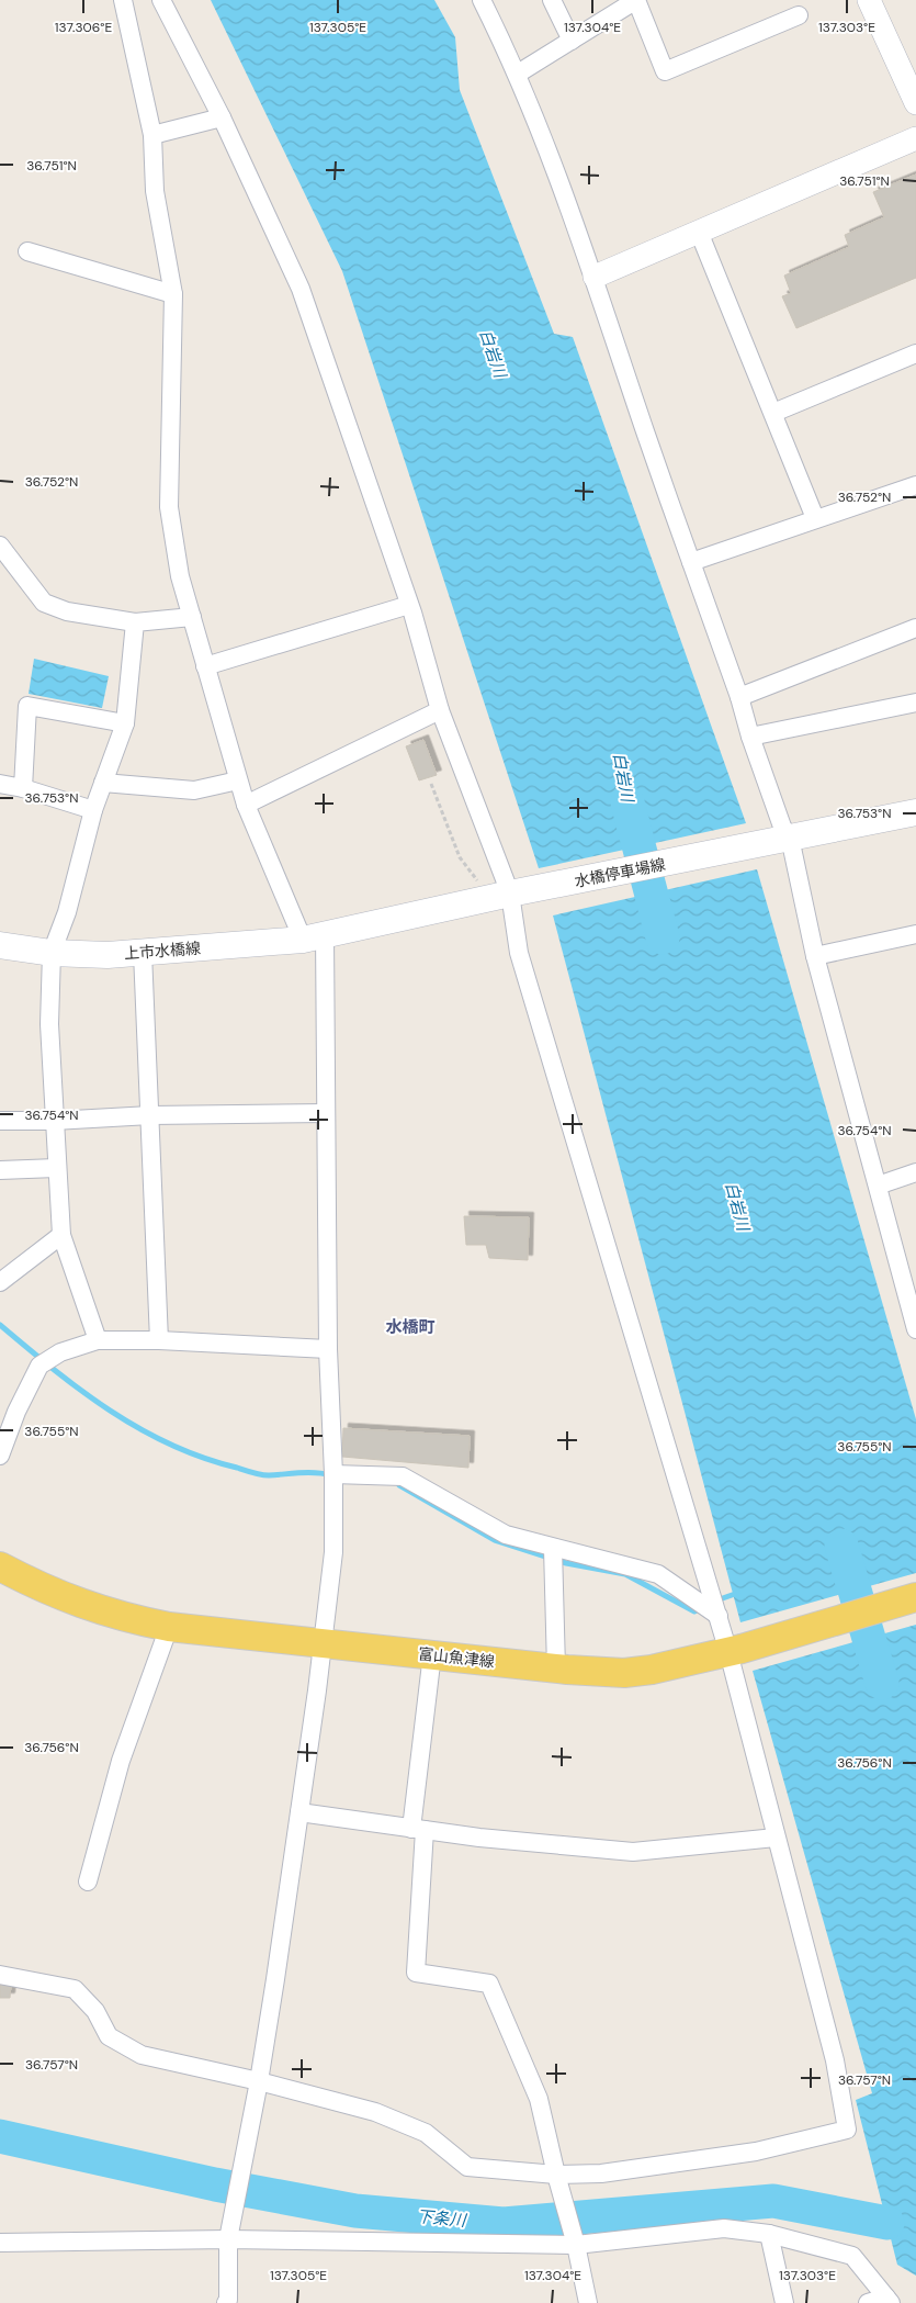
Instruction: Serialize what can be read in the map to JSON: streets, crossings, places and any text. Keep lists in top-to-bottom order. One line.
{"streets":{"main road":["水橋停車場線","上市水橋線","富山魚津線"]},"crossings":[["水橋停車場線","上市水橋線"]],"districts":["水橋町"],"water":["白岩川","下条川"],"coordinates":["137.306°E","137.305°E","137.304°E","137.303°E","36.751°N","36.752°N","36.753°N","36.754°N","36.755°N","36.756°N","36.757°N"]}
